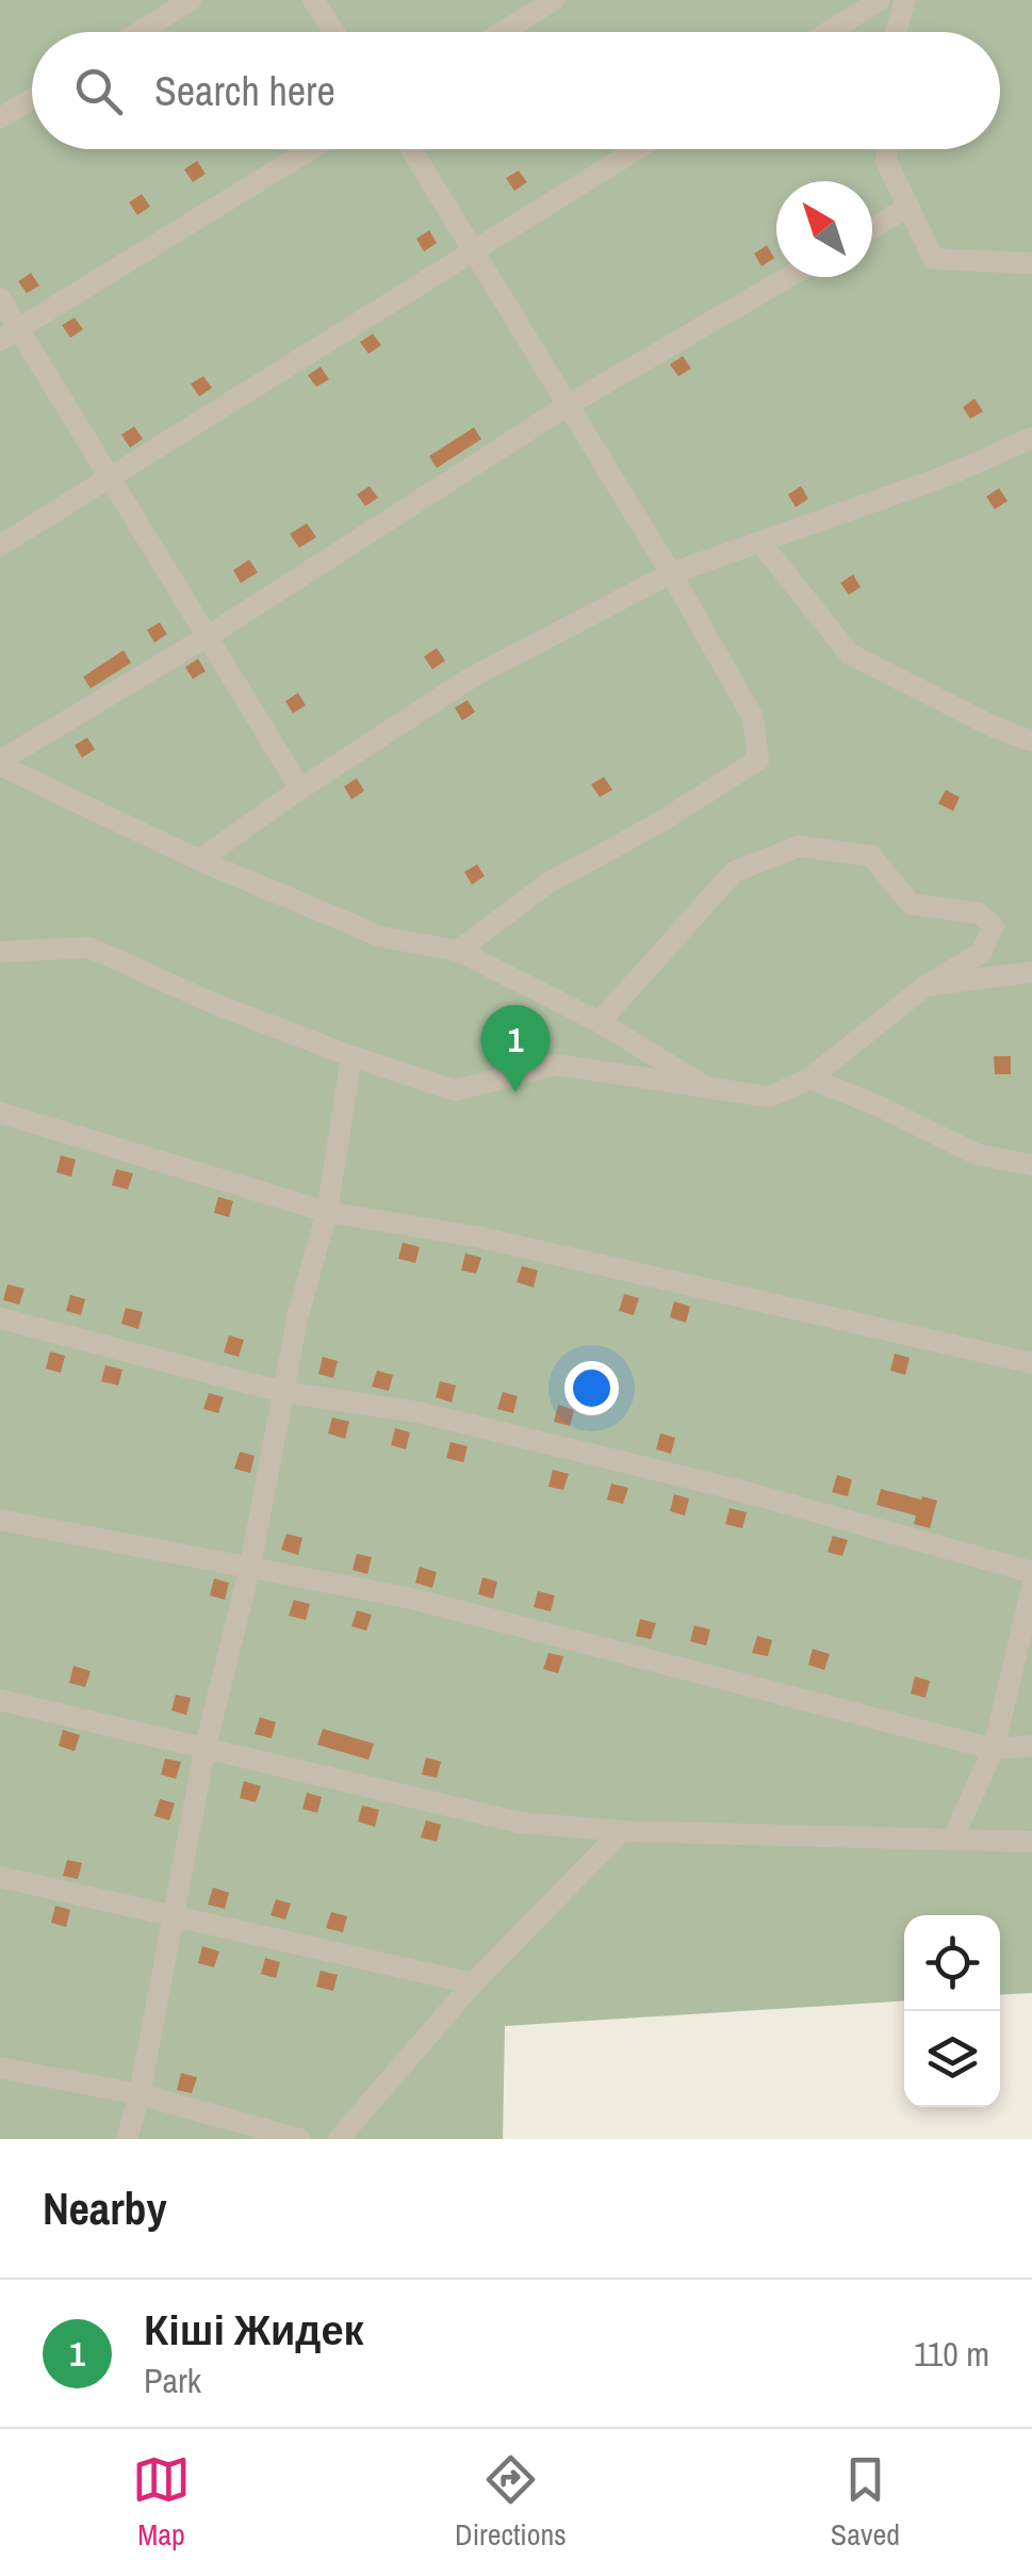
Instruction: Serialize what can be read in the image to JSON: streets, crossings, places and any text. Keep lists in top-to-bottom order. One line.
{"north":"top left","page":{"search":"Search here","pins":"1","heading":"Nearby","list":[{"mark":"1","name":"Кіші Жидек","note":"Park","value":"110 m"}],"nav":["Map","Directions","Saved"]}}
